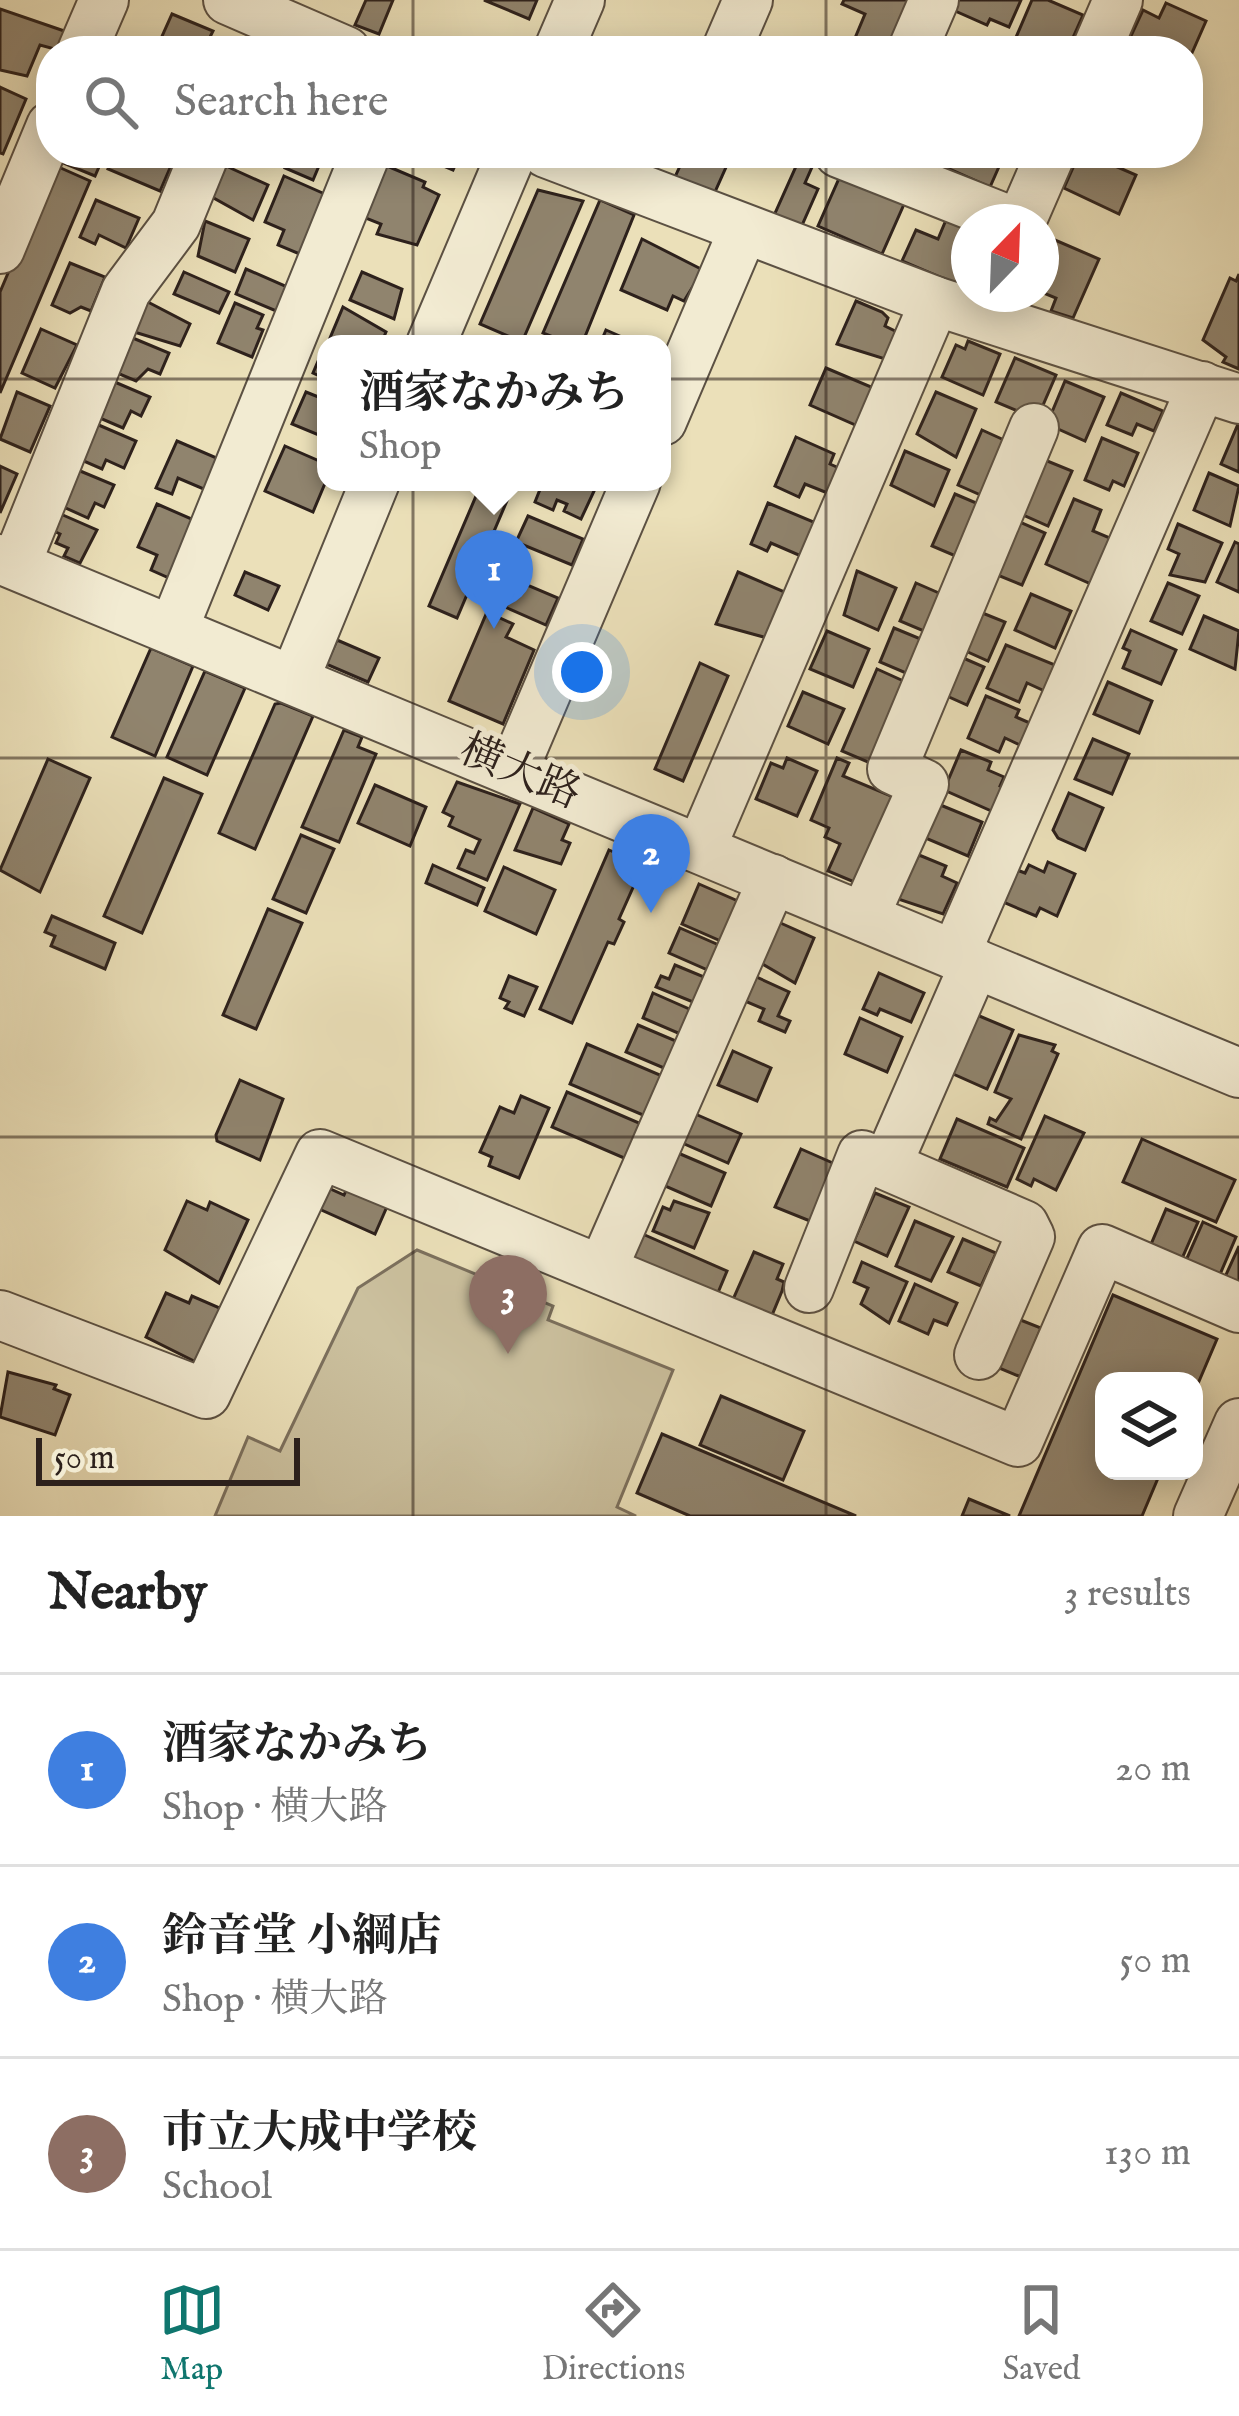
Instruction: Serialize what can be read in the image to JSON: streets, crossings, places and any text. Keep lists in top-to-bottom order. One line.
{"streets":{"street":["横大路"]},"scale_bar":"50 m","north":"top right","page":{"search":"Search here","popup":["酒家なかみち","Shop"],"pins":["1","2","3"],"scale":"50 m","heading":["Nearby","3 results"],"list":[{"mark":"1","name":"酒家なかみち","note":"Shop · 横大路","value":"20 m"},{"mark":"2","name":"鈴音堂 小綱店","note":"Shop · 横大路","value":"50 m"},{"mark":"3","name":"市立大成中学校","note":"School","value":"130 m"}],"nav":["Map","Directions","Saved"]}}
